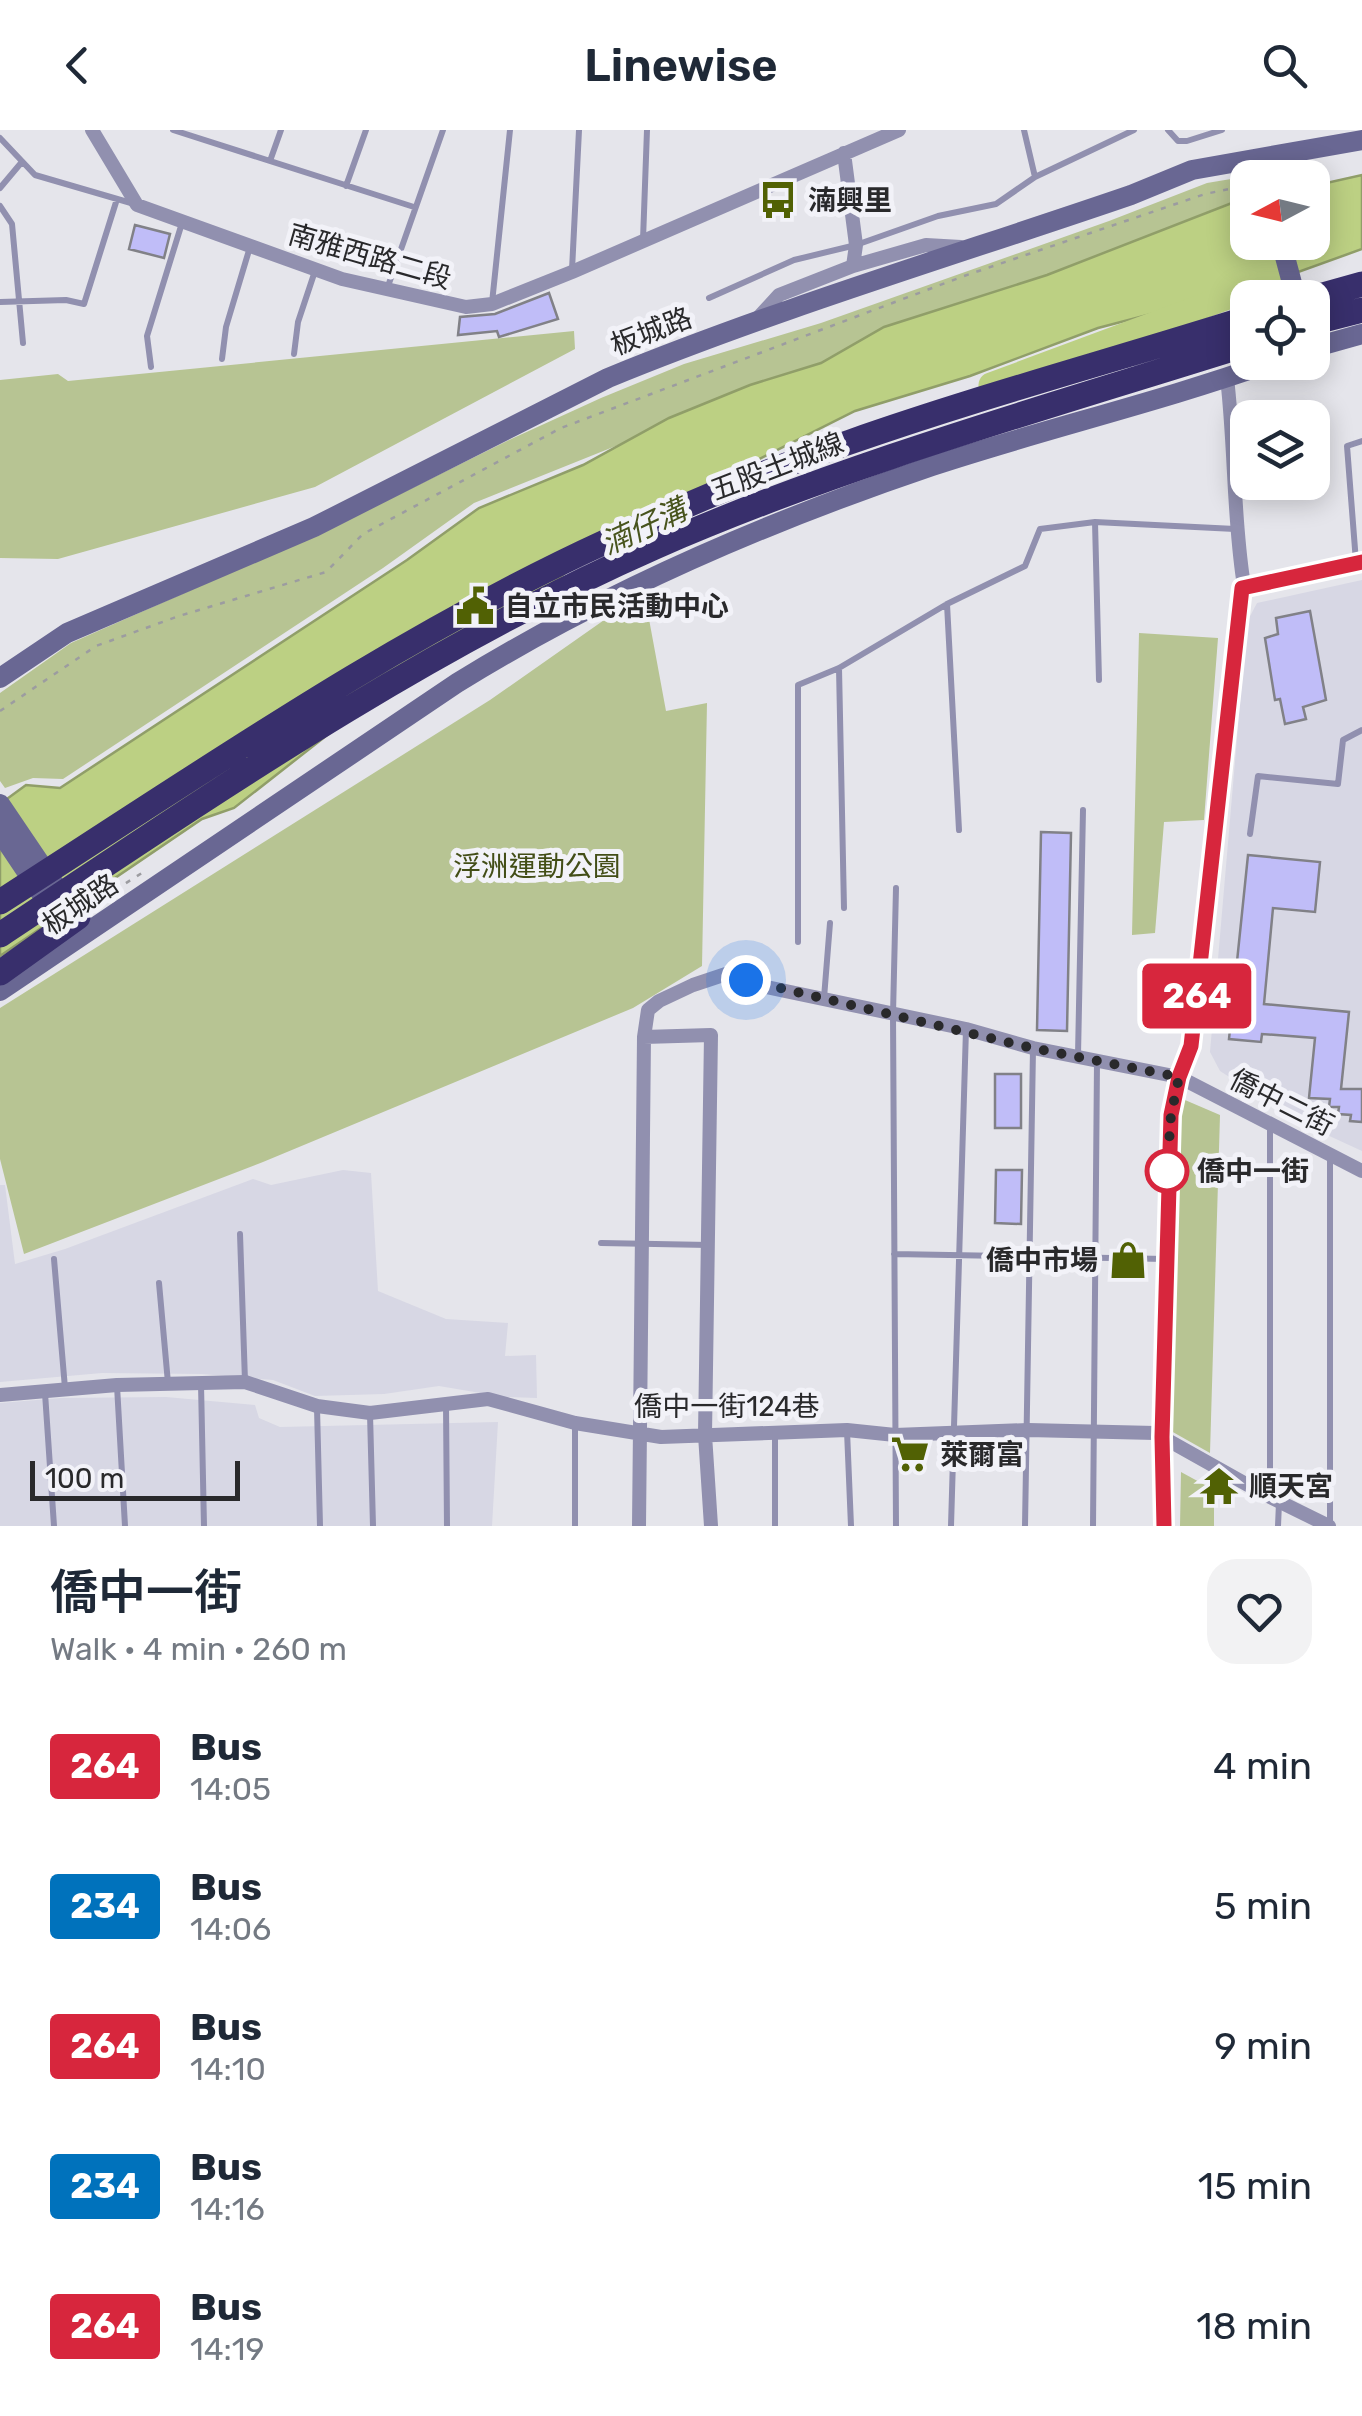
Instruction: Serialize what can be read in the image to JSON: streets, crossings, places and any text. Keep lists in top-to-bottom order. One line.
{"streets":{"highway":["五股土城線"],"street":["南雅西路二段","板城路","僑中二街","僑中一街124巷"]},"water":["湳仔溝"],"parks":["浮洲運動公園"],"places":{"bus stop":["湳興里"],"public building":["自立市民活動中心"],"other":["僑中一街"],"shop":["僑中市場"],"supermarket":["萊爾富"],"temple":["順天宮"]},"lines":["bus line 264"],"scale_bar":"100 m","north":"left","page":{"header":"Linewise","on_map":"264","scale":"100 m","heading":["僑中一街","Walk · 4 min · 260 m"],"list":[{"mark":"264","name":"Bus","note":"14:05","value":"4 min"},{"mark":"234","name":"Bus","note":"14:06","value":"5 min"},{"mark":"264","name":"Bus","note":"14:10","value":"9 min"},{"mark":"234","name":"Bus","note":"14:16","value":"15 min"},{"mark":"264","name":"Bus","note":"14:19","value":"18 min"}]}}
